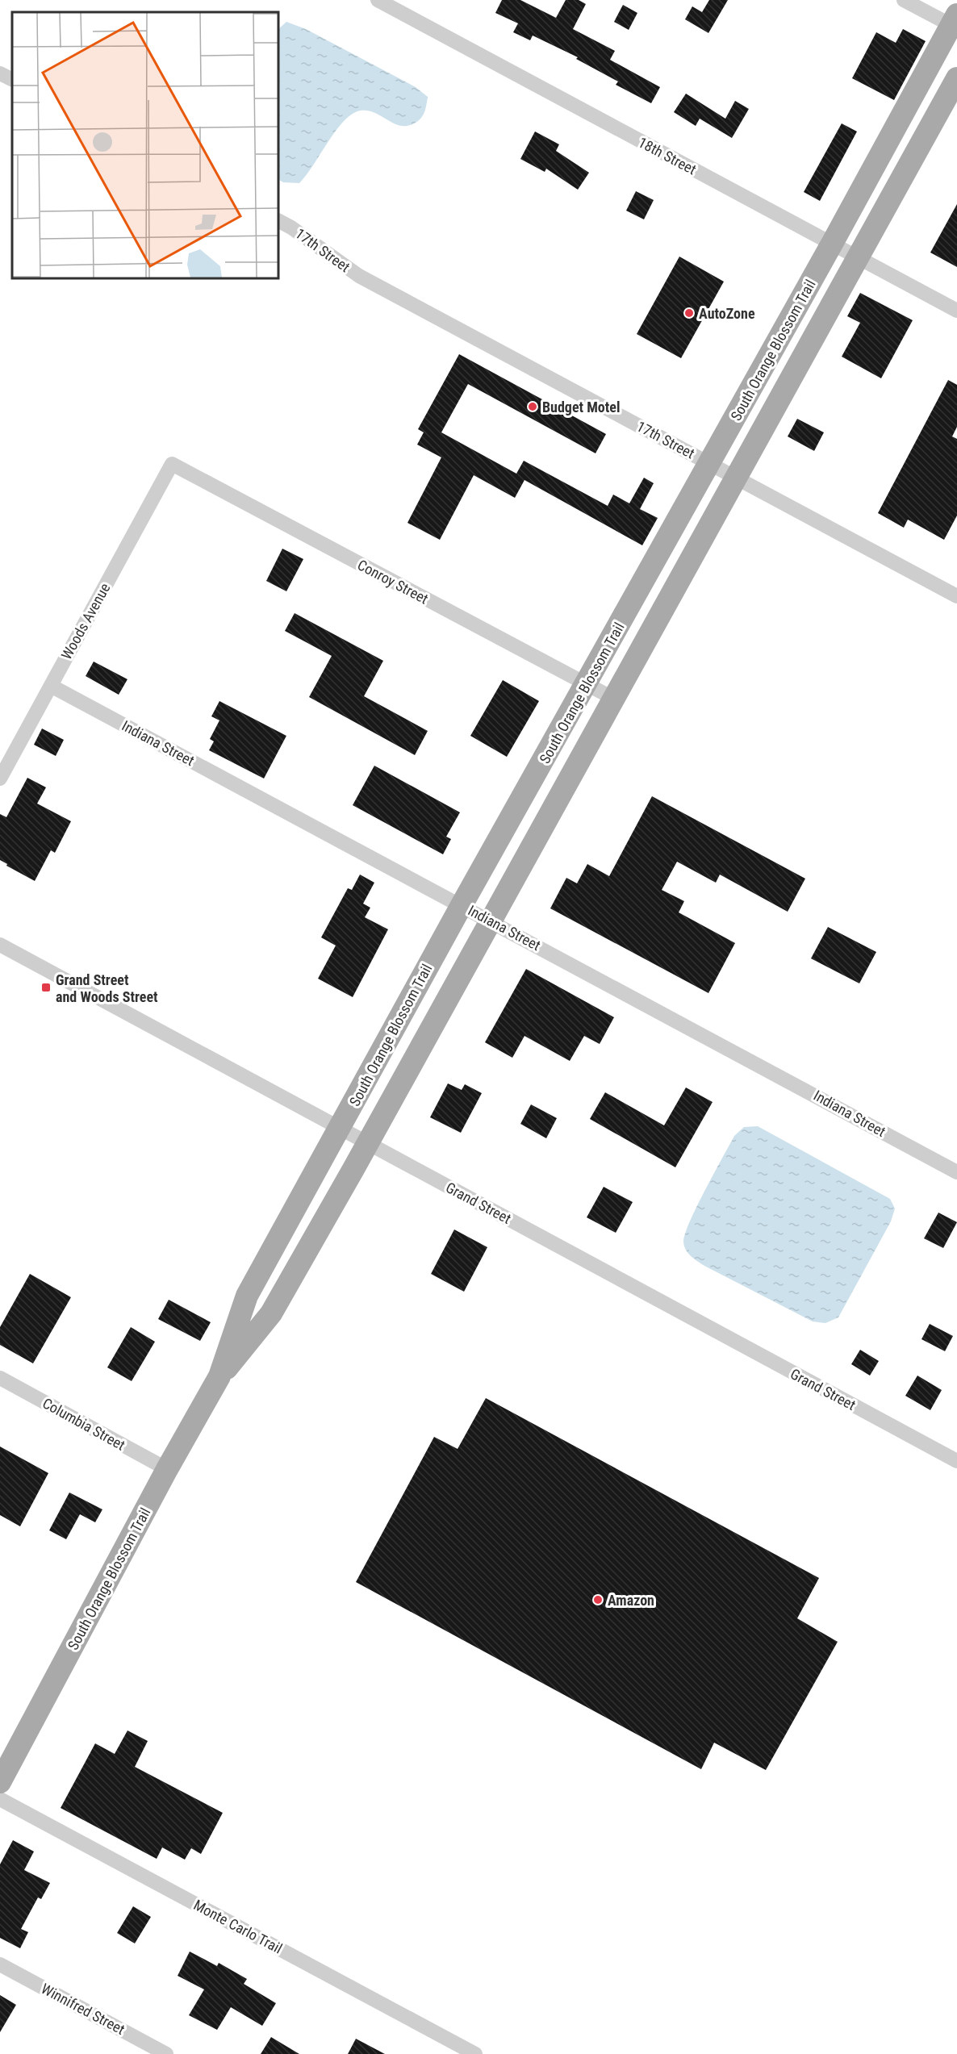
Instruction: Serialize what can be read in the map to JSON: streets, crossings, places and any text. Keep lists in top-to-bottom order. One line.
{"streets":{"main road":["South Orange Blossom Trail"],"street":["18th Street","17th Street","Conroy Street","Woods Avenue","Indiana Street","Grand Street","Columbia Street","Monte Carlo Trail","Winnifred Street"]},"crossings":[["18th Street","South Orange Blossom Trail"],["17th Street","South Orange Blossom Trail"],["South Orange Blossom Trail","Conroy Street"],["South Orange Blossom Trail","Indiana Street"],["South Orange Blossom Trail","Grand Street"],["South Orange Blossom Trail","Columbia Street"],["Conroy Street","Woods Avenue"],["Woods Avenue","Indiana Street"]],"places":{"other":["AutoZone","Budget Motel","Amazon"],"transit":["Grand Street and Woods Street"]}}
